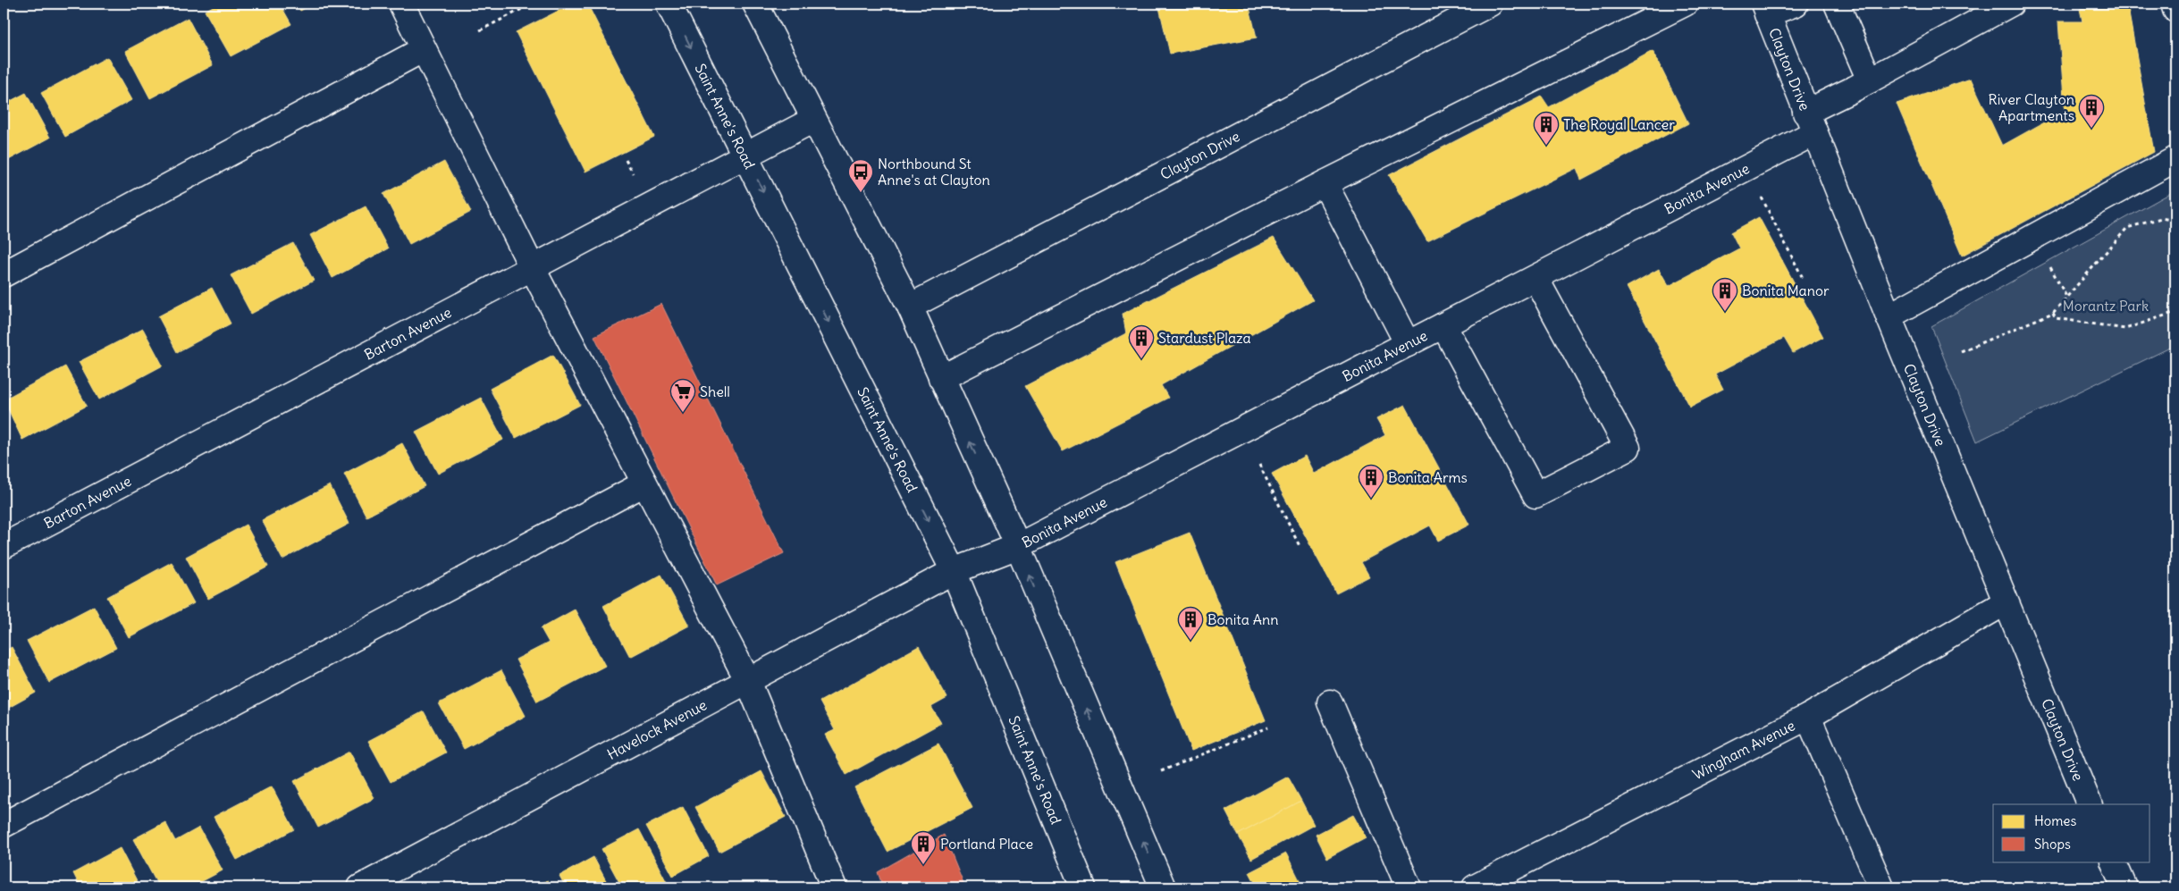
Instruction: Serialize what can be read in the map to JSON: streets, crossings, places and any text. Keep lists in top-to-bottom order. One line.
{"streets":{"street":["Clayton Drive","Saint Anne's Road","Bonita Avenue","Barton Avenue","Havelock Avenue","Wingham Avenue"]},"crossings":[["Clayton Drive","Bonita Avenue"],["Clayton Drive","Wingham Avenue"],["Saint Anne's Road","Bonita Avenue"],["Saint Anne's Road","Barton Avenue"],["Saint Anne's Road","Havelock Avenue"],["Bonita Avenue","Havelock Avenue"]],"parks":["Morantz Park"],"places":{"building":["River Clayton Apartments","The Royal Lancer","Bonita Manor","Stardust Plaza","Bonita Arms","Bonita Ann","Portland Place"],"bus stop":["Northbound St Anne's at Clayton"],"supermarket":["Shell"]},"legend":["Homes","Shops"]}
